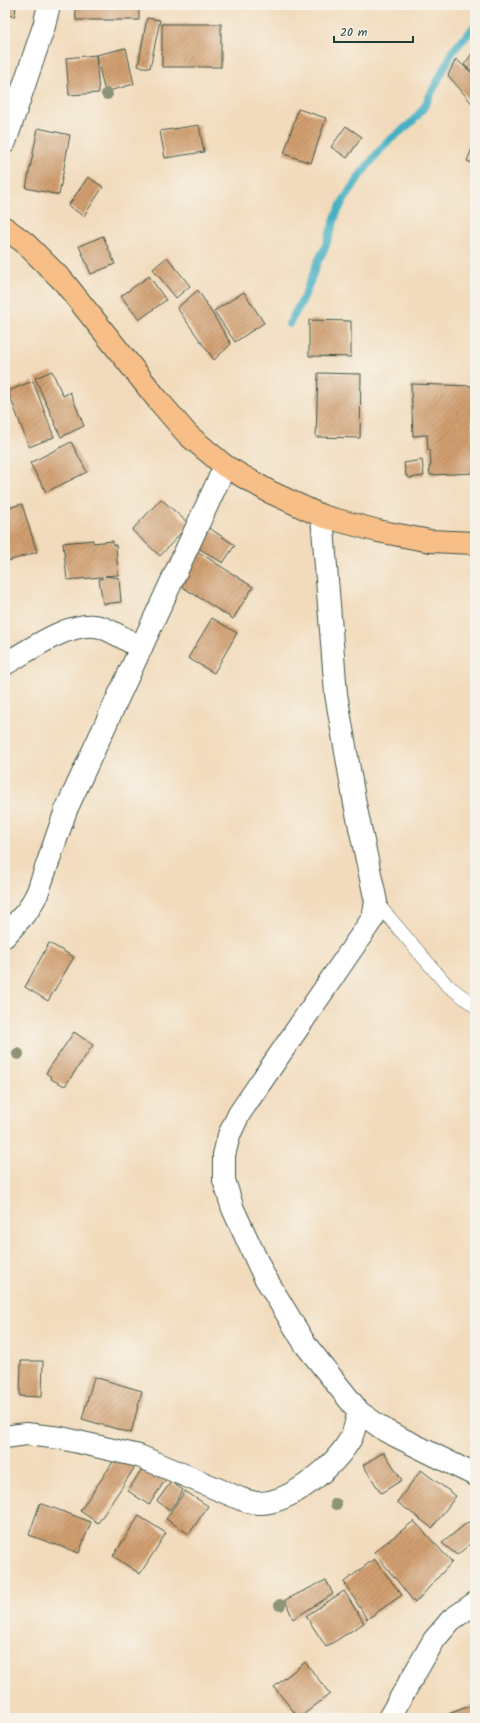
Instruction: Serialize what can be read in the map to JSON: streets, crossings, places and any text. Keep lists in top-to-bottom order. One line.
{"scale_bar":"20 m"}
